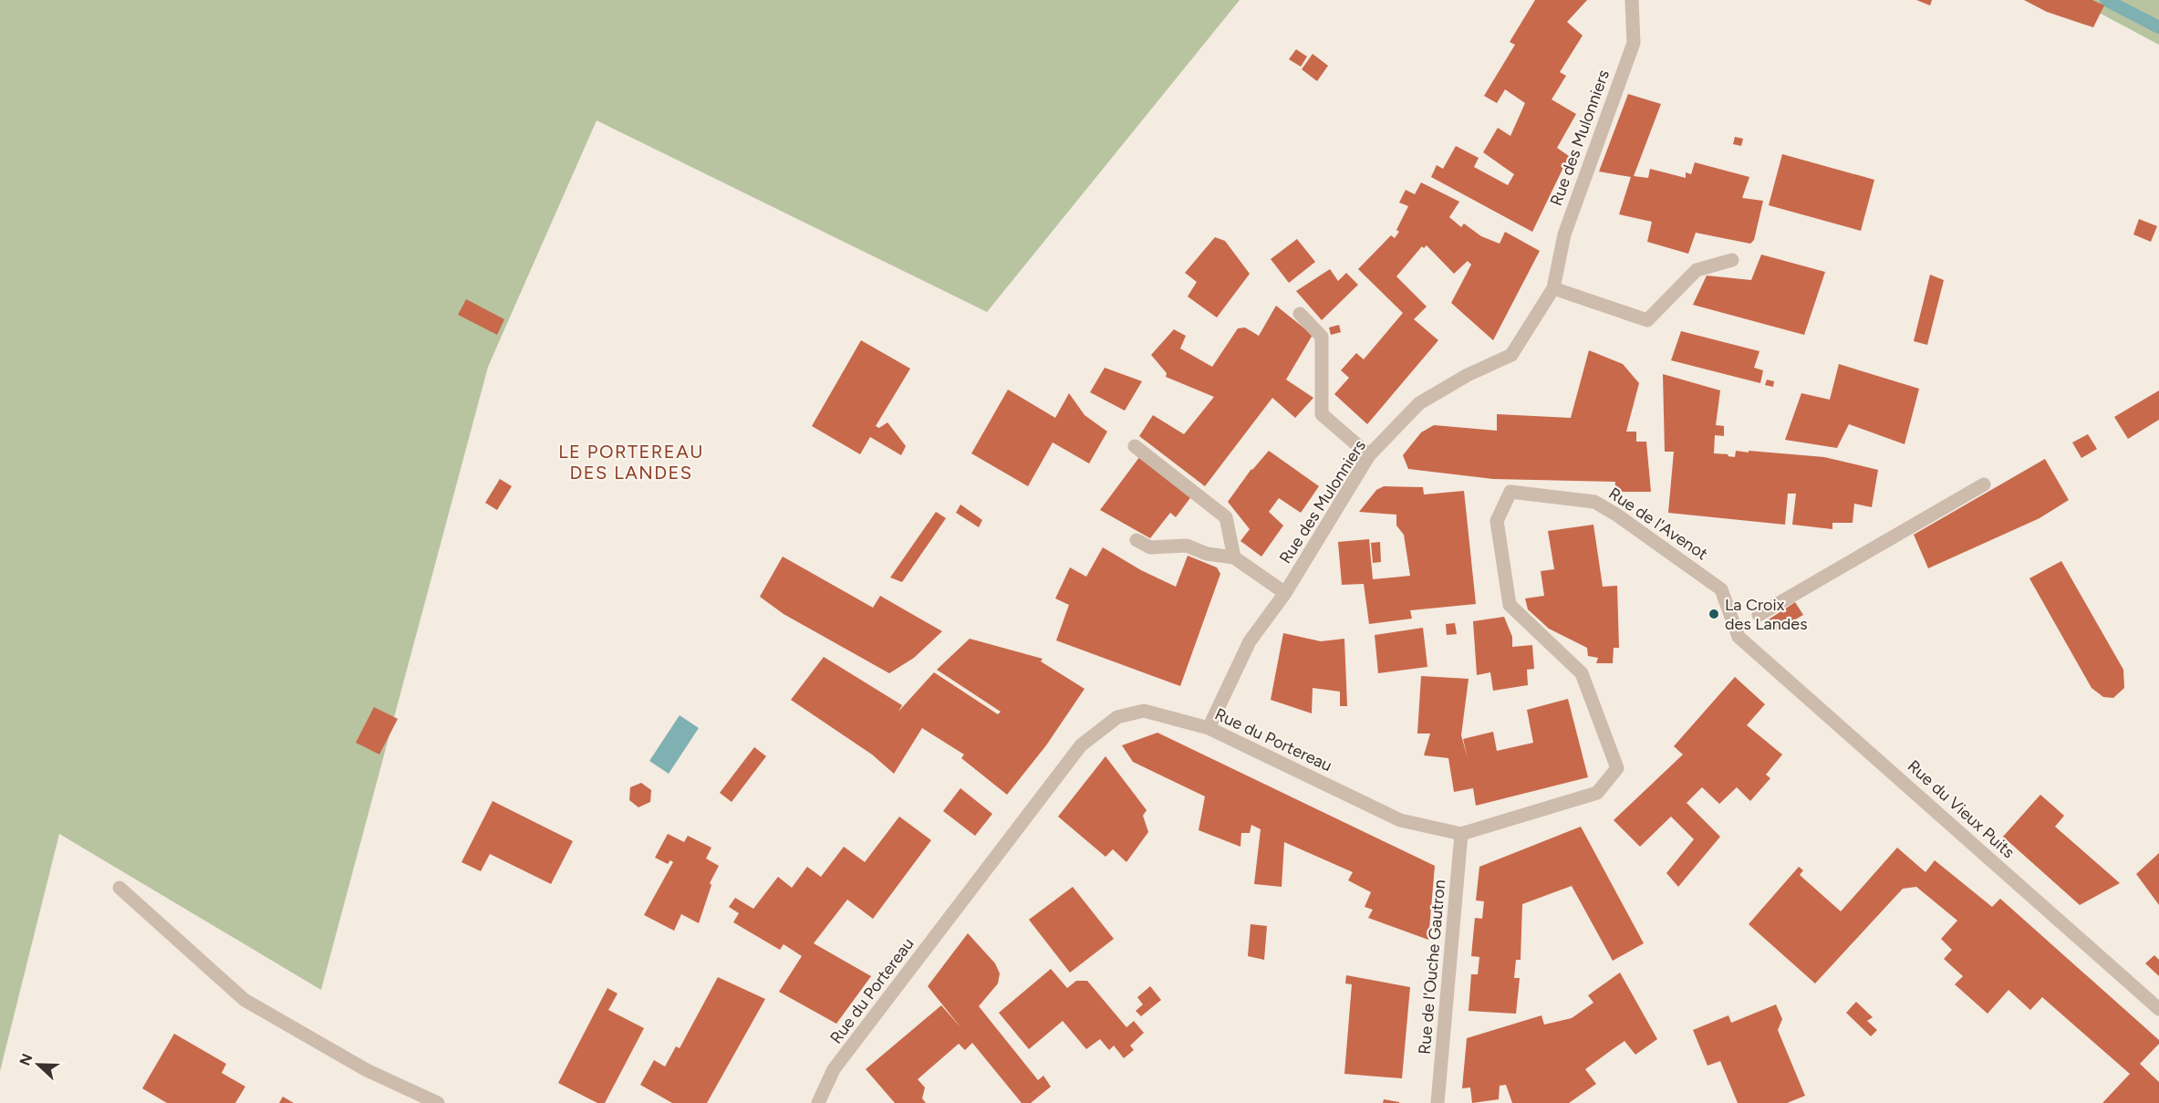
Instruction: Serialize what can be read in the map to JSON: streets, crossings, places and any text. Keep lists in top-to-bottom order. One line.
{"streets":{"street":["Rue des Mulonniers","Rue de l'Avenot","Rue du Portereau","Rue du Vieux Puits","Rue de l'Ouche Gautron"]},"crossings":[["Rue des Mulonniers","Rue du Portereau"],["Rue de l'Avenot","Rue du Portereau"],["Rue de l'Avenot","Rue du Vieux Puits"],["Rue du Portereau","Rue de l'Ouche Gautron"]],"districts":["LE PORTEREAU DES LANDES"],"places":["La Croix des Landes"],"north":"left"}
